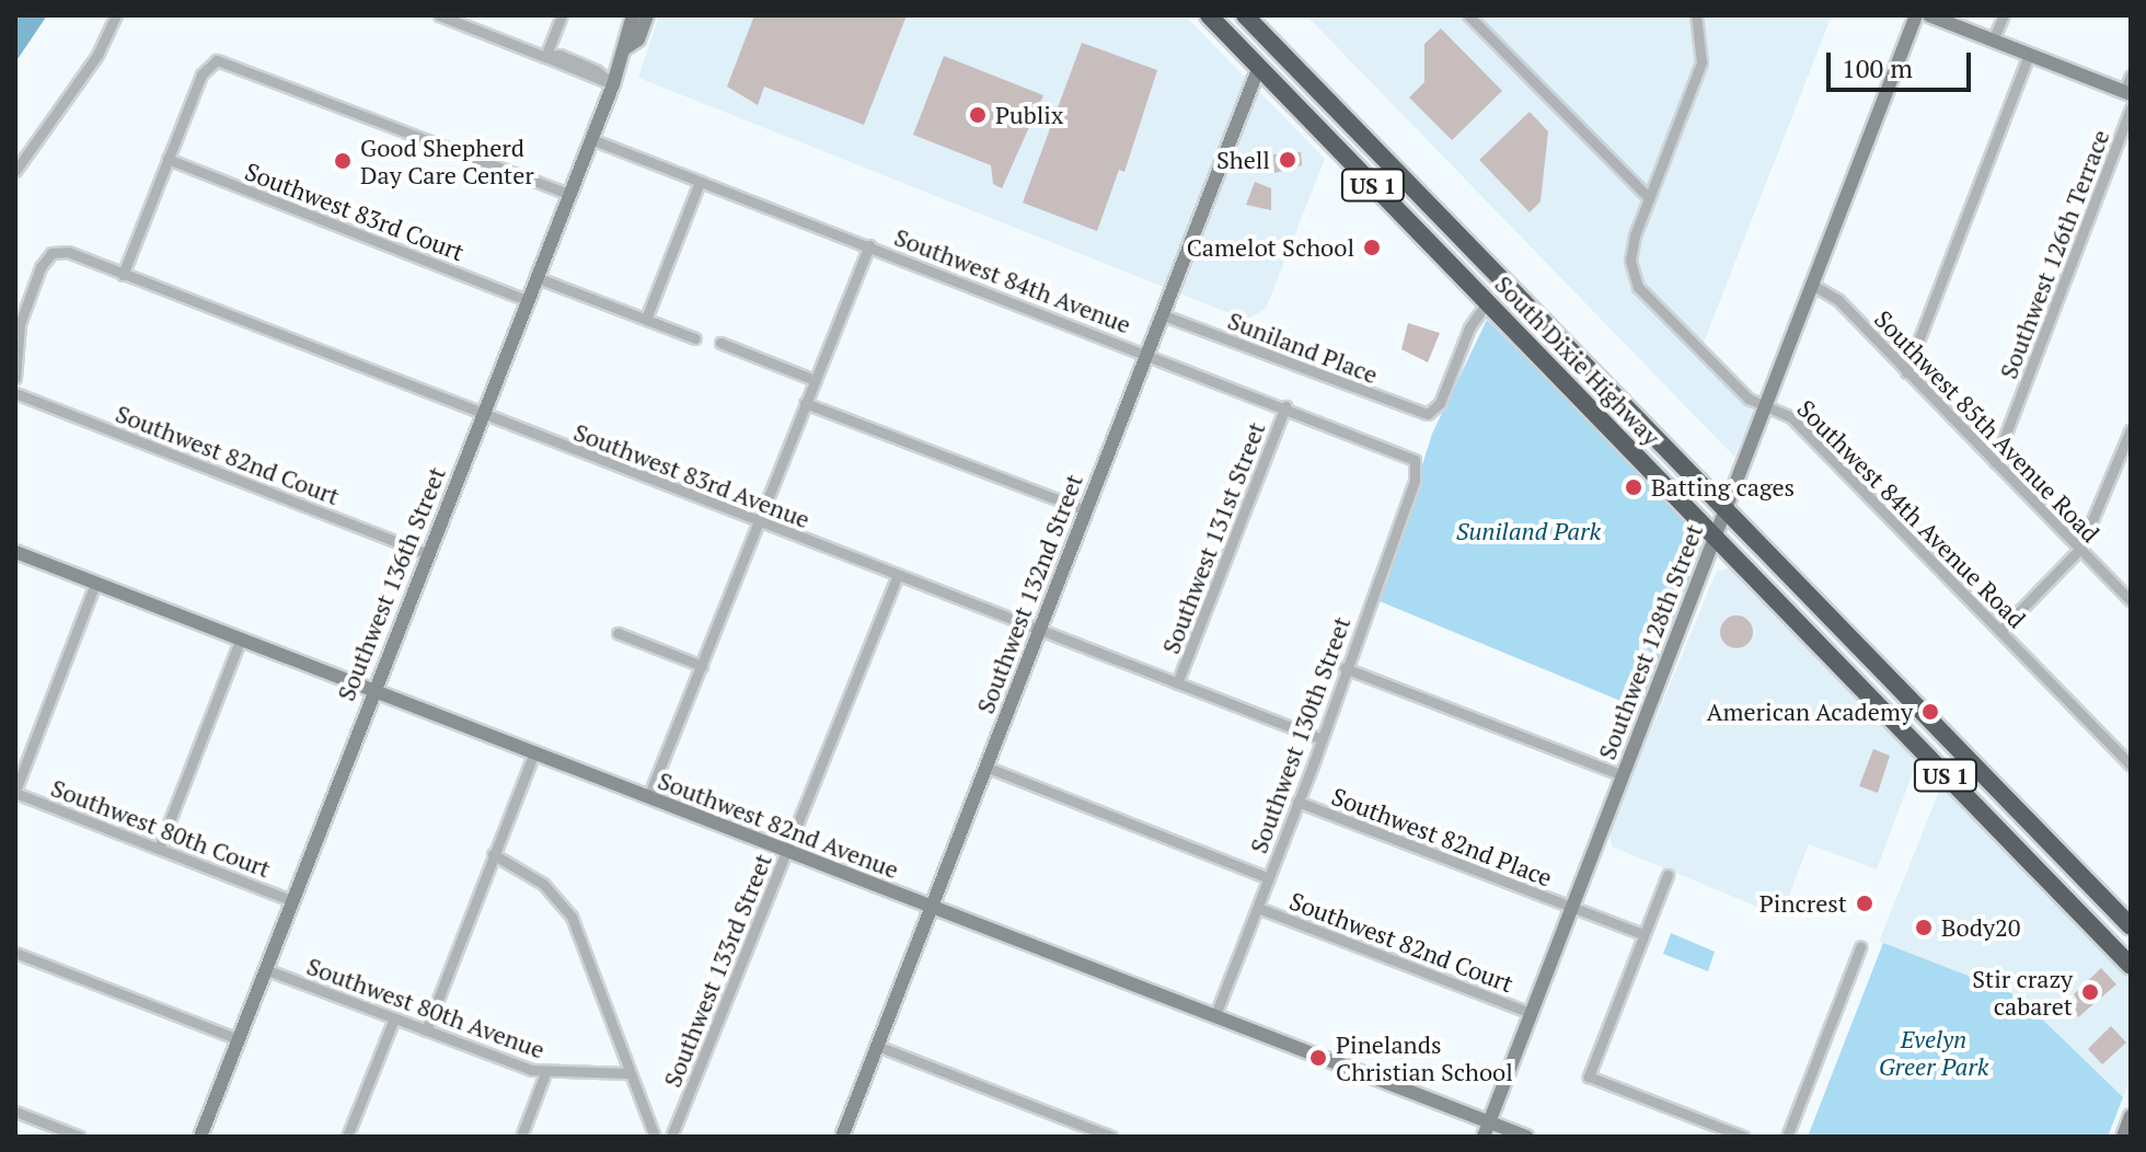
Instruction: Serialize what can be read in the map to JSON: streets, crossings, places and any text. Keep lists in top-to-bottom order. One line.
{"streets":{"highway":["US 1","South Dixie Highway"],"street":["Southwest 83rd Court","Southwest 126th Terrace","Southwest 84th Avenue","Suniland Place","Southwest 85th Avenue Road","Southwest 82nd Court","Southwest 83rd Avenue","Southwest 84th Avenue Road","Southwest 131st Street","Southwest 136th Street","Southwest 132nd Street","Southwest 128th Street","Southwest 130th Street","Southwest 82nd Avenue","Southwest 80th Court","Southwest 82nd Place","Southwest 133rd Street","Southwest 80th Avenue"]},"crossings":[["Southwest 83rd Court","Southwest 136th Street"],["Southwest 126th Terrace","Southwest 85th Avenue Road"],["Southwest 84th Avenue","Southwest 131st Street"],["Southwest 84th Avenue","Southwest 136th Street"],["Southwest 84th Avenue","Southwest 132nd Street"],["Southwest 84th Avenue","Southwest 130th Street"],["Suniland Place","South Dixie Highway"],["Suniland Place","Southwest 132nd Street"],["South Dixie Highway","Southwest 132nd Street"],["South Dixie Highway","Southwest 128th Street"],["Southwest 85th Avenue Road","Southwest 128th Street"],["Southwest 82nd Court","Southwest 136th Street"],["Southwest 82nd Court","Southwest 132nd Street"],["Southwest 82nd Court","Southwest 128th Street"],["Southwest 82nd Court","Southwest 130th Street"],["Southwest 83rd Avenue","Southwest 131st Street"],["Southwest 83rd Avenue","Southwest 136th Street"],["Southwest 83rd Avenue","Southwest 132nd Street"],["Southwest 83rd Avenue","Southwest 130th Street"],["Southwest 83rd Avenue","Southwest 133rd Street"],["Southwest 84th Avenue Road","Southwest 128th Street"],["Southwest 136th Street","Southwest 82nd Avenue"],["Southwest 136th Street","Southwest 80th Court"],["Southwest 136th Street","Southwest 80th Avenue"],["Southwest 132nd Street","Southwest 82nd Avenue"],["Southwest 128th Street","Southwest 82nd Avenue"],["Southwest 128th Street","Southwest 82nd Place"],["Southwest 130th Street","Southwest 82nd Avenue"],["Southwest 130th Street","Southwest 82nd Place"],["Southwest 82nd Avenue","Southwest 133rd Street"]],"parks":["Suniland Park","Evelyn Greer Park"],"places":["Publix","Shell","Good Shepherd Day Care Center","Camelot School","Batting cages","American Academy","Pincrest","Body20","Stir crazy cabaret","Pinelands Christian School"],"scale_bar":"100 m"}
